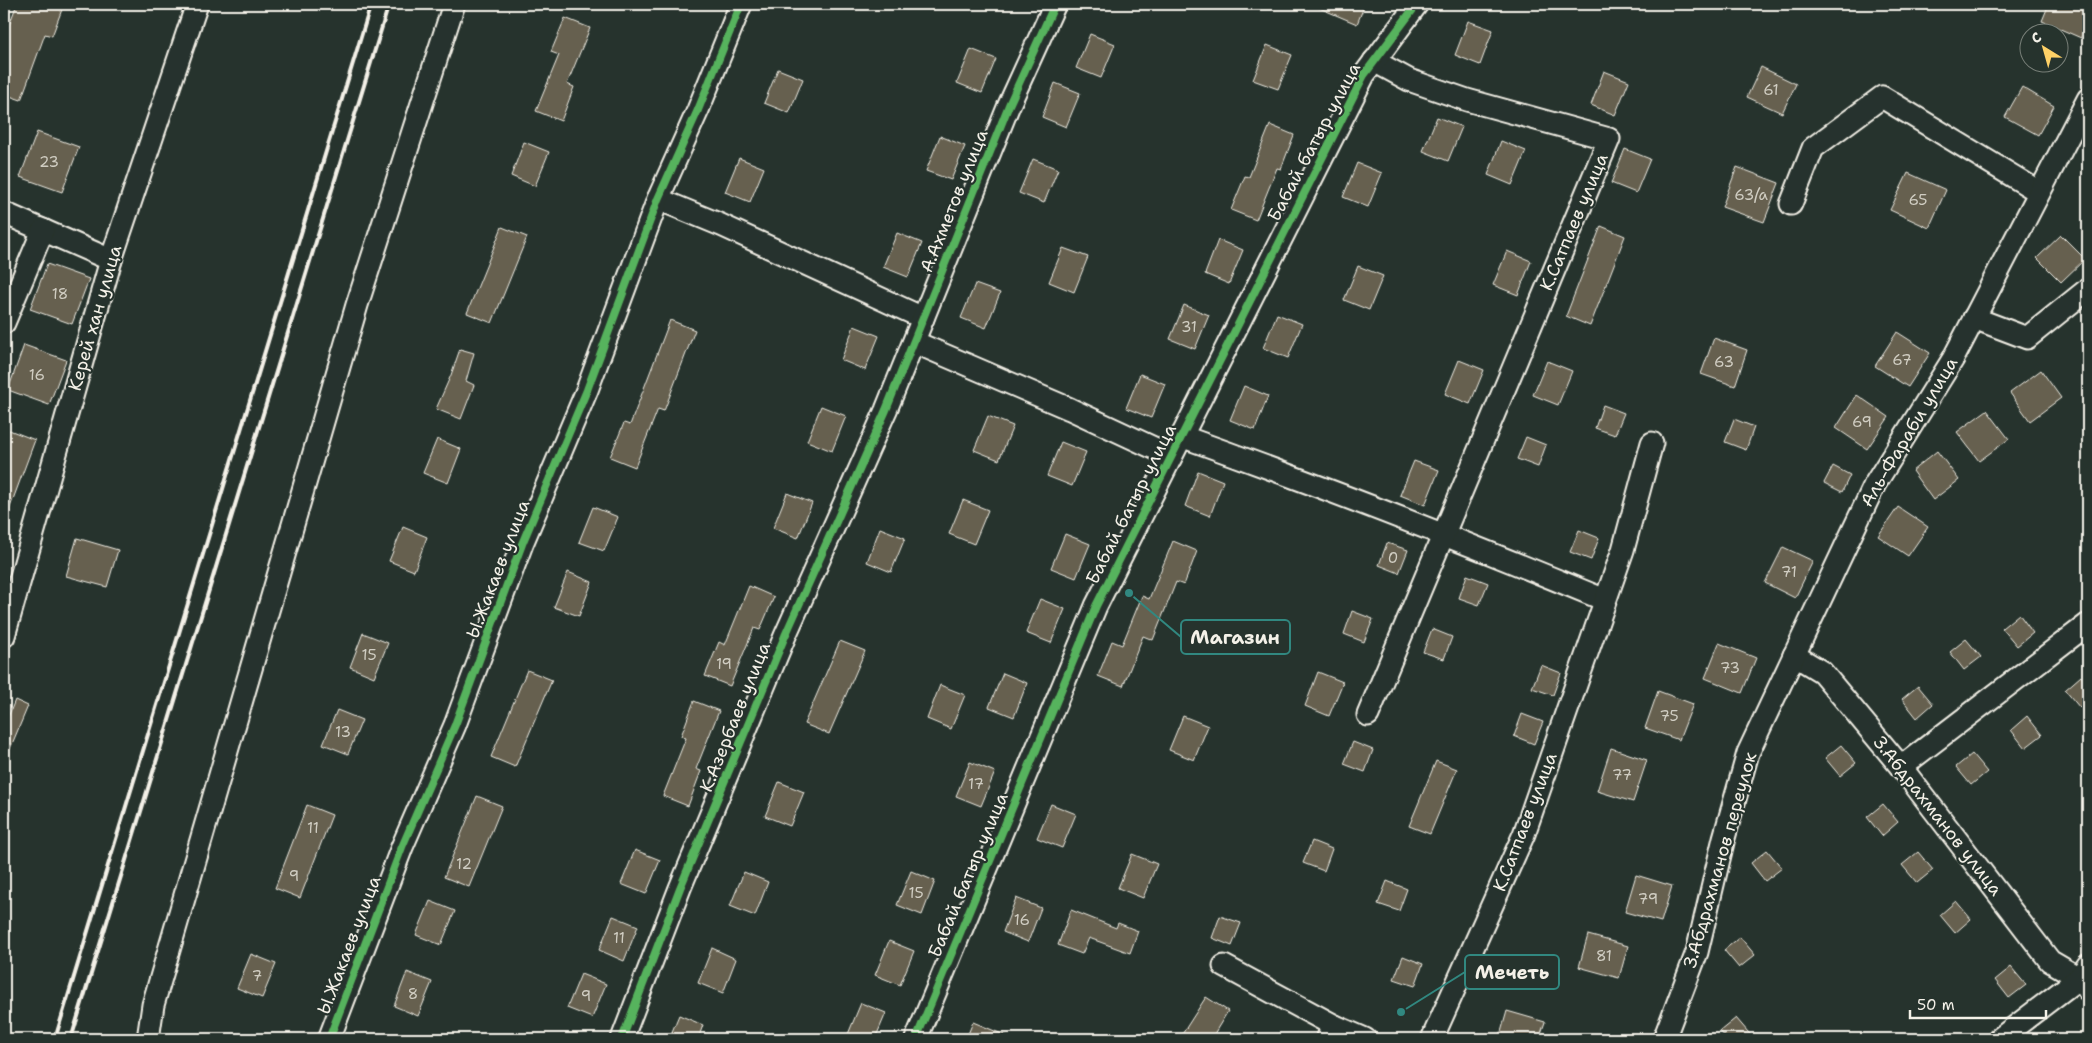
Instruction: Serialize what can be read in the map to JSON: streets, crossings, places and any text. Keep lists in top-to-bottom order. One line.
{"streets":{"street":["Бабай батыр улица","А.Ахметов улица","К.Сатпаев улица","Керей хан улица","Аль-Фараби улица","Ы.Жакаев улица","К.Азербаев улица","З.Абдрахманов улица","З.Абдрахманов переулок"]},"crossings":[["Бабай батыр улица","К.Сатпаев улица"],["А.Ахметов улица","К.Азербаев улица"],["Аль-Фараби улица","З.Абдрахманов улица"],["Аль-Фараби улица","З.Абдрахманов переулок"],["З.Абдрахманов улица","З.Абдрахманов переулок"]],"places":["Магазин","Мечеть"],"house_numbers":["61","23","63/a","65","18","31","67","63","16","69","0","71","15","19","73","75","13","77","17","11","12","9","15","79","16","11","81","7","8","9"],"scale_bar":"50 m","north":"top left"}
